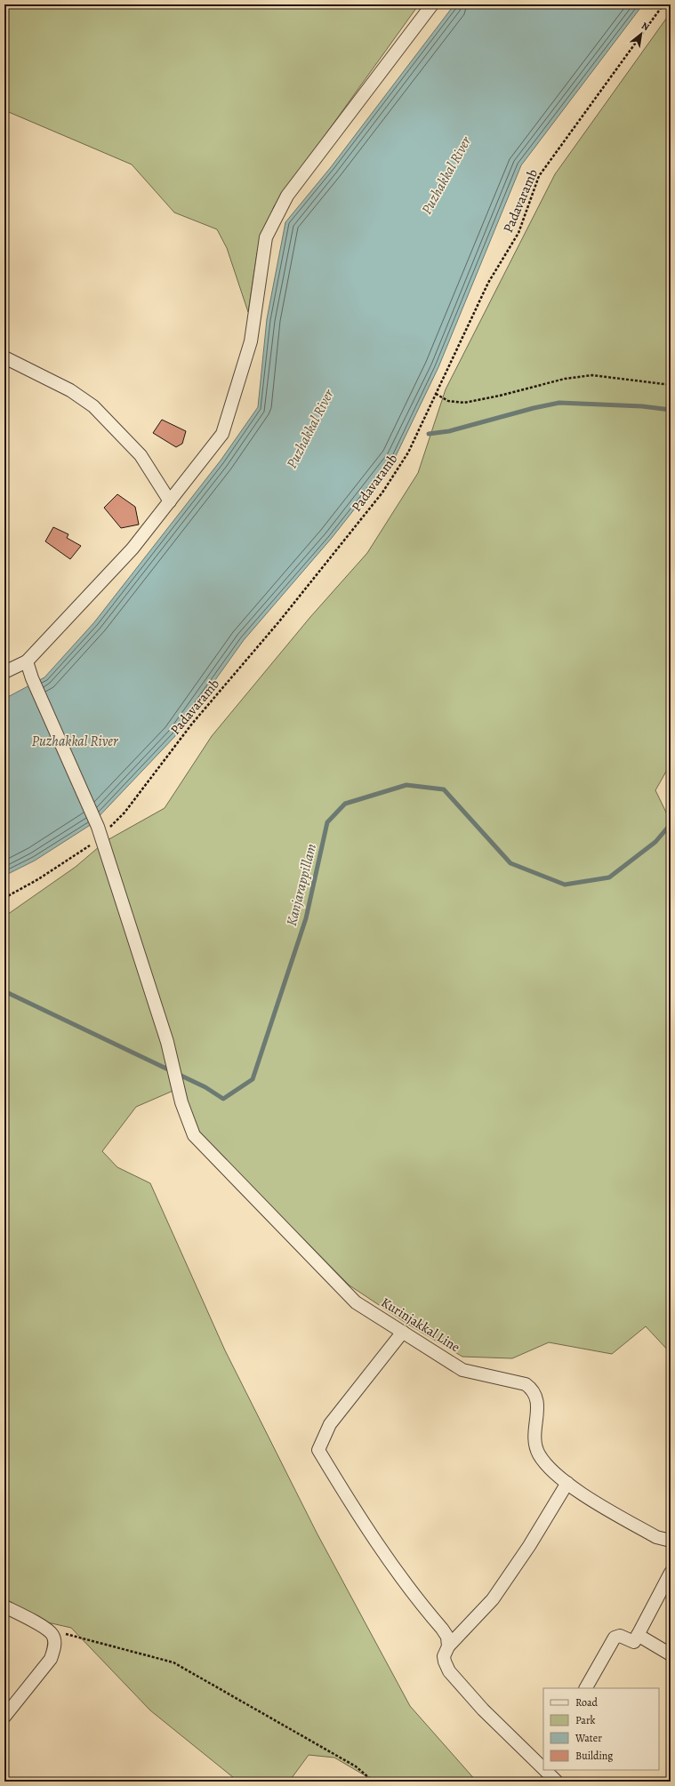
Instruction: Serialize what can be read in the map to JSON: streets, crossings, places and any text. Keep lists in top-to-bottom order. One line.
{"streets":{"street":["Kurinjakkal Line"],"path":["Padavaramb"]},"crossings":[["Padavaramb","Kurinjakkal Line"]],"water":["Puzhakkal River","Kanjarappillam"],"legend":["Road","Park","Water","Building"],"north":"top right"}
